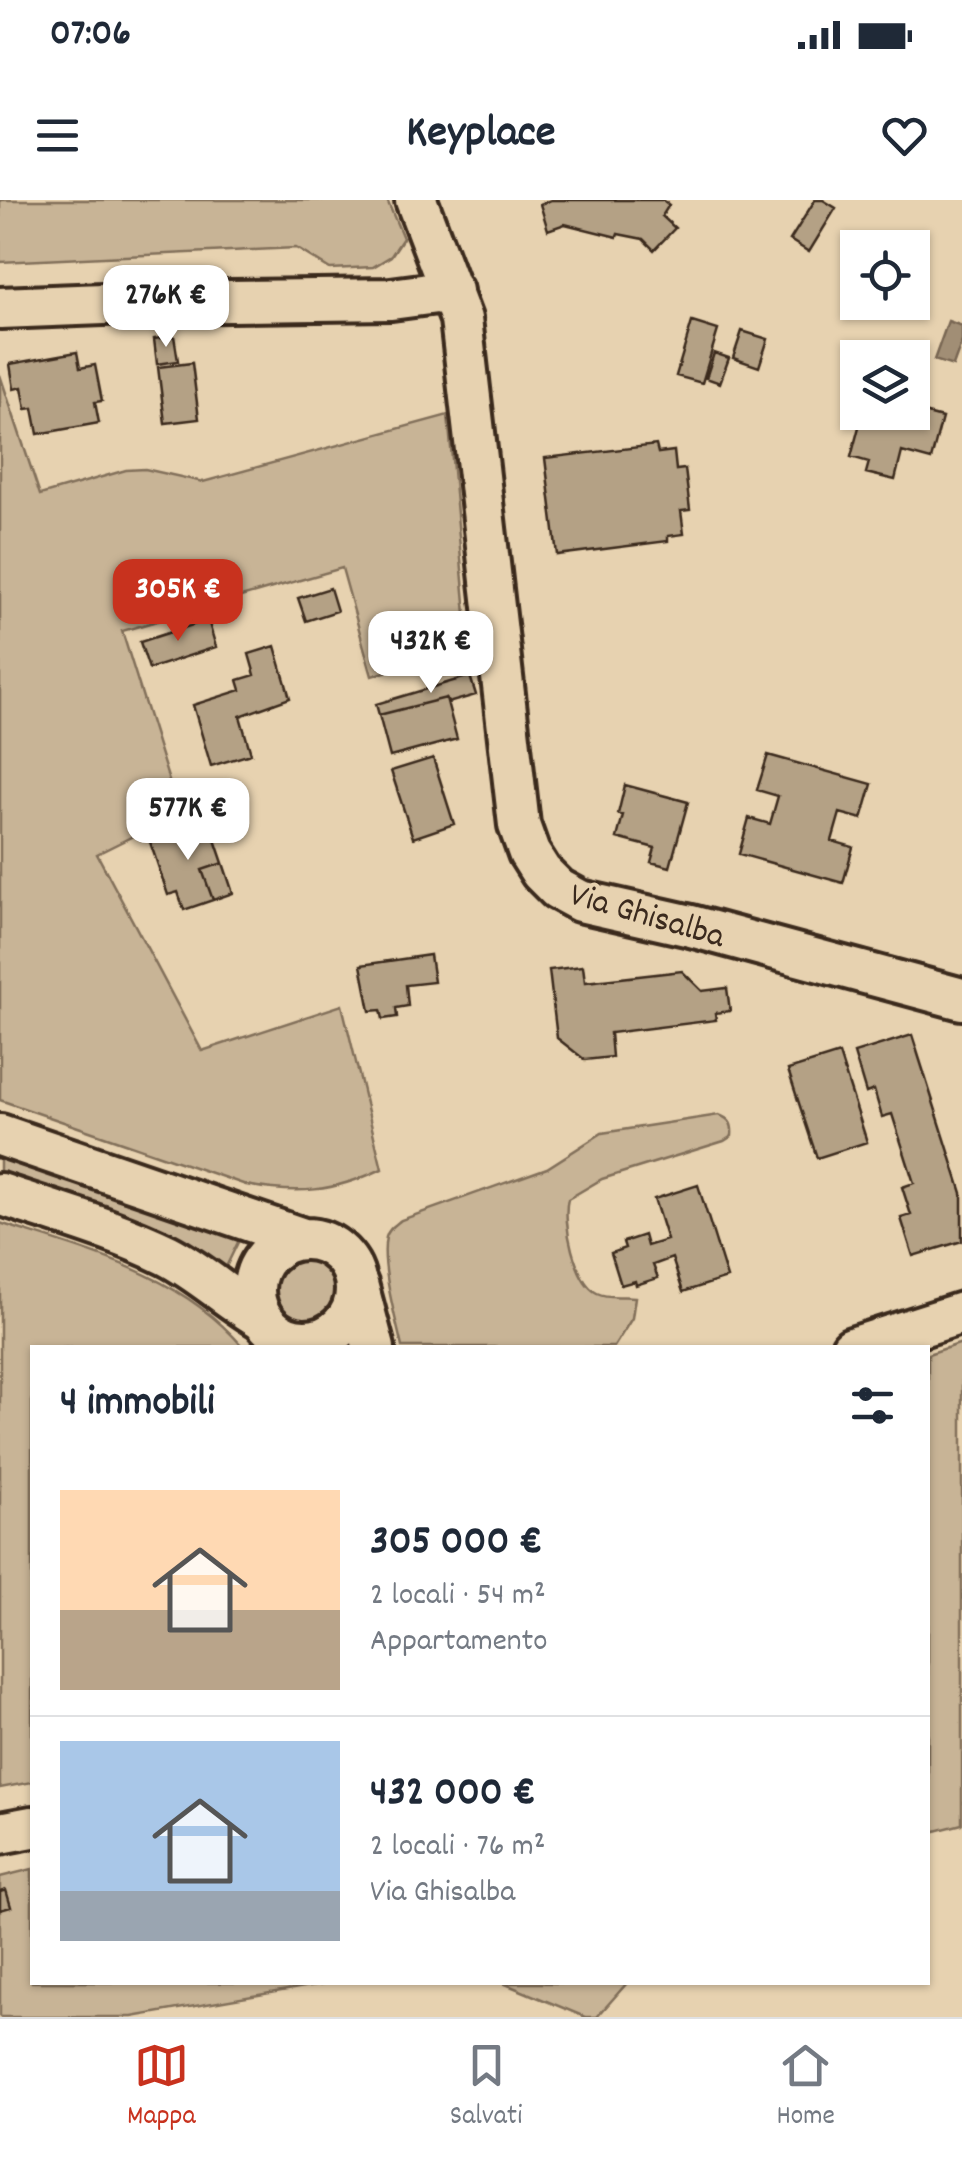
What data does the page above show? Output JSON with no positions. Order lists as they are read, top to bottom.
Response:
{
  "streets": {
    "street": ["Via Ghisalba"]
  },
  "page": {
    "status": "07:06",
    "header": "Keyplace",
    "price": [
      "276K €",
      "305K €",
      "432K €",
      "577K €"
    ],
    "heading": "4 immobili",
    "list": [
      {
        "name": "305 000 €",
        "note": "2 locali · 54 m² · Appartamento"
      },
      {
        "name": "432 000 €",
        "note": "2 locali · 76 m² · Via Ghisalba"
      }
    ],
    "tabs": ["Mappa", "Salvati", "Home"]
  }
}
